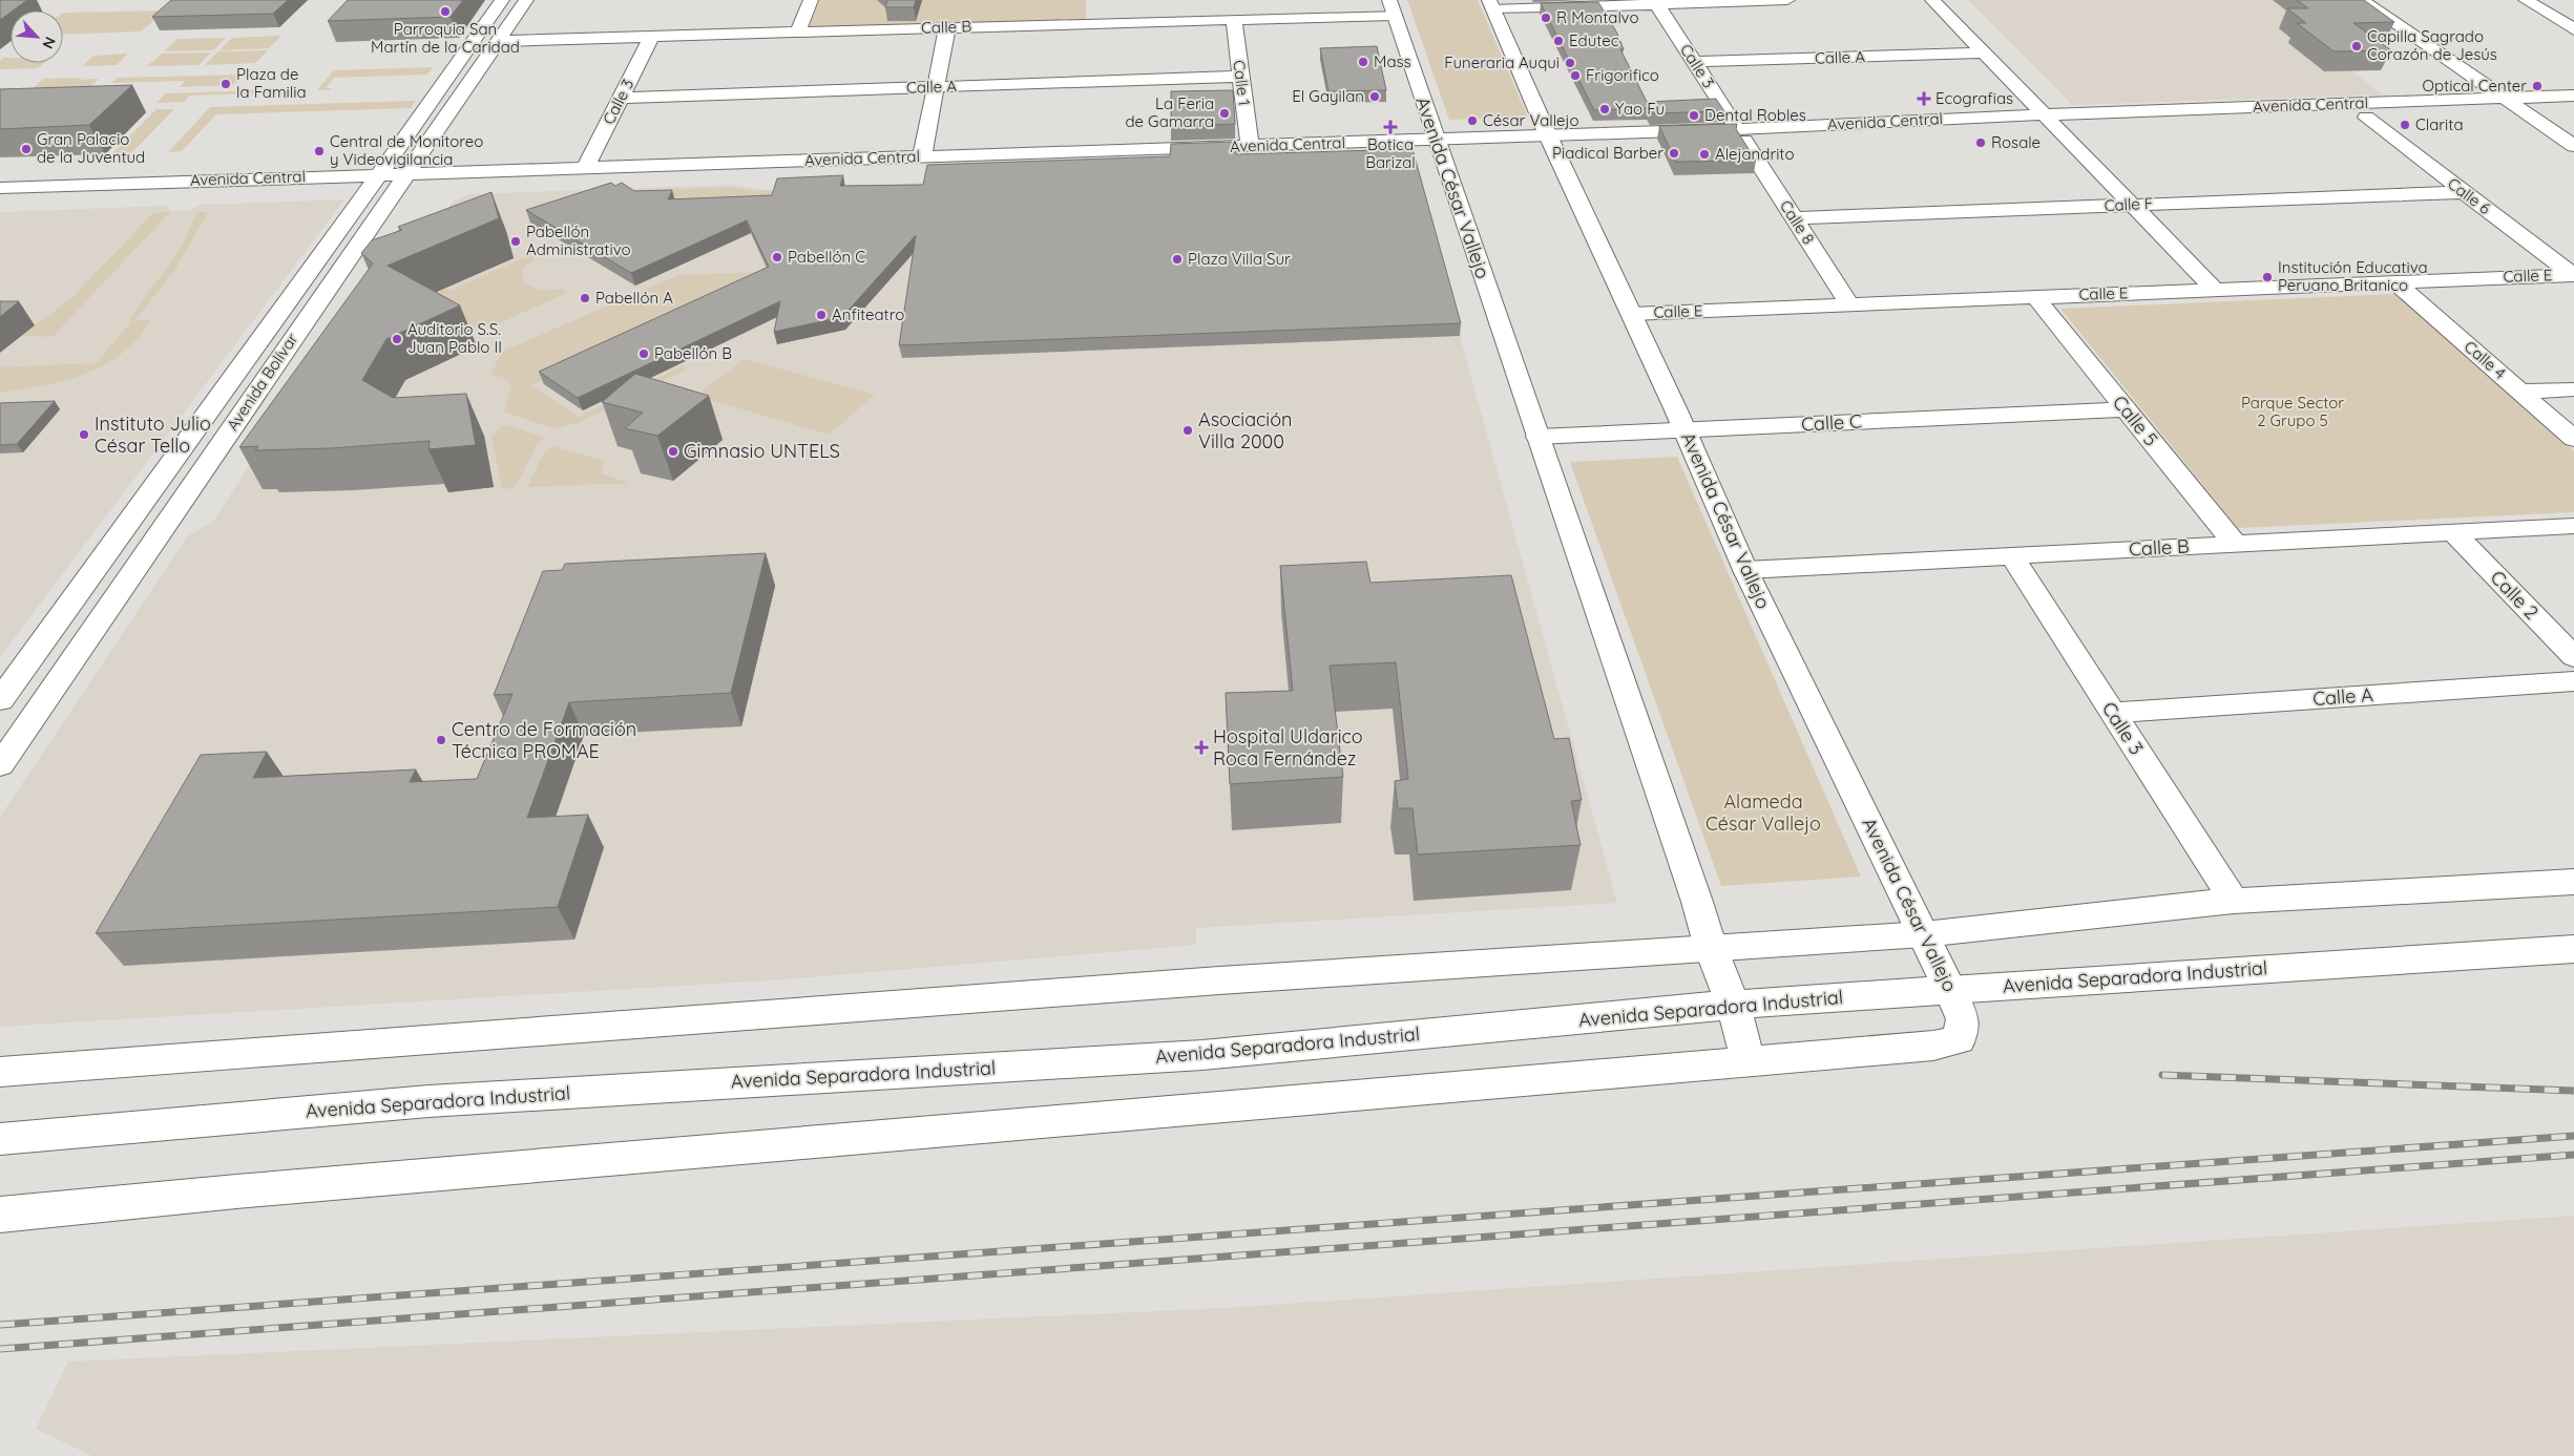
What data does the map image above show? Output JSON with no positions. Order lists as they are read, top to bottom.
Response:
{
  "streets": {
    "street": [
      "Calle B",
      "Calle A",
      "Calle 3",
      "Calle 1",
      "Avenida Central",
      "Avenida César Vallejo",
      "Calle 6",
      "Calle F",
      "Calle 8",
      "Calle E",
      "Calle 4",
      "Avenida Bolívar",
      "Calle 5",
      "Calle C",
      "Calle 2",
      "Avenida Separadora Industrial"
    ]
  },
  "crossings": [
    ["Calle B", "Calle 3"],
    ["Calle B", "Calle 1"],
    ["Calle B", "Avenida César Vallejo"],
    ["Calle B", "Avenida Bolívar"],
    ["Calle B", "Calle 5"],
    ["Calle B", "Calle 2"],
    ["Calle A", "Calle 3"],
    ["Calle A", "Calle 1"],
    ["Calle 3", "Avenida Central"],
    ["Calle 3", "Calle 8"],
    ["Calle 1", "Avenida Central"],
    ["Avenida Central", "Avenida César Vallejo"],
    ["Avenida Central", "Calle 6"],
    ["Avenida Central", "Calle 8"],
    ["Avenida Central", "Avenida Bolívar"],
    ["Avenida César Vallejo", "Calle E"],
    ["Avenida César Vallejo", "Calle C"],
    ["Avenida César Vallejo", "Avenida Separadora Industrial"],
    ["Calle 6", "Calle F"],
    ["Calle 6", "Calle E"],
    ["Calle F", "Calle 8"],
    ["Calle 8", "Calle E"],
    ["Calle E", "Calle 4"],
    ["Calle E", "Calle 5"],
    ["Calle 5", "Calle C"]
  ],
  "parks": ["Parque Sector 2 Grupo 5", "Alameda César Vallejo"],
  "places": {
    "other": [
      "Parroquia San Martín de la Caridad",
      "R Montalvo",
      "Edutec",
      "Capilla Sagrado Corazón de Jesús",
      "Mass",
      "Funeraria Auqui",
      "Frigorifico",
      "Plaza de la Familia",
      "Optical Center",
      "El Gayilan",
      "Yao Fu",
      "La Feria de Gamarra",
      "Dental Robles",
      "César Vallejo",
      "Clarita",
      "Rosale",
      "Gran Palacio de la Juventud",
      "Central de Monitoreo y Videovigilancia",
      "Piadical Barber",
      "Alejandrito",
      "Pabellón Administrativo",
      "Pabellón C",
      "Plaza Villa Sur",
      "Institución Educativa Peruano Britanico",
      "Pabellón A",
      "Anfiteatro",
      "Auditorio S.S. Juan Pablo II",
      "Pabellón B",
      "Asociación Villa 2000",
      "Instituto Julio César Tello",
      "Gimnasio UNTELS",
      "Centro de Formación Técnica PROMAE"
    ],
    "health": ["Ecografias", "Botica Barizal", "Hospital Uldarico Roca Fernández"]
  },
  "north": "bottom right"
}
